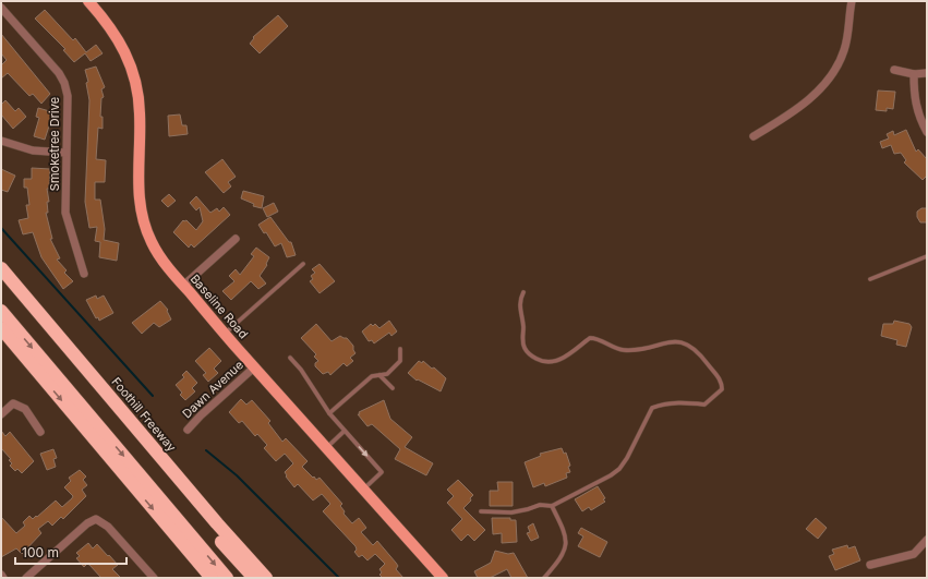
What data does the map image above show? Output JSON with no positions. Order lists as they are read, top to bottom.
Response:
{
  "streets": {
    "highway": ["Foothill Freeway"],
    "main road": ["Baseline Road"],
    "street": ["Smoketree Drive", "Dawn Avenue"]
  },
  "crossings": [
    ["Baseline Road", "Dawn Avenue"]
  ],
  "scale_bar": "100 m"
}
